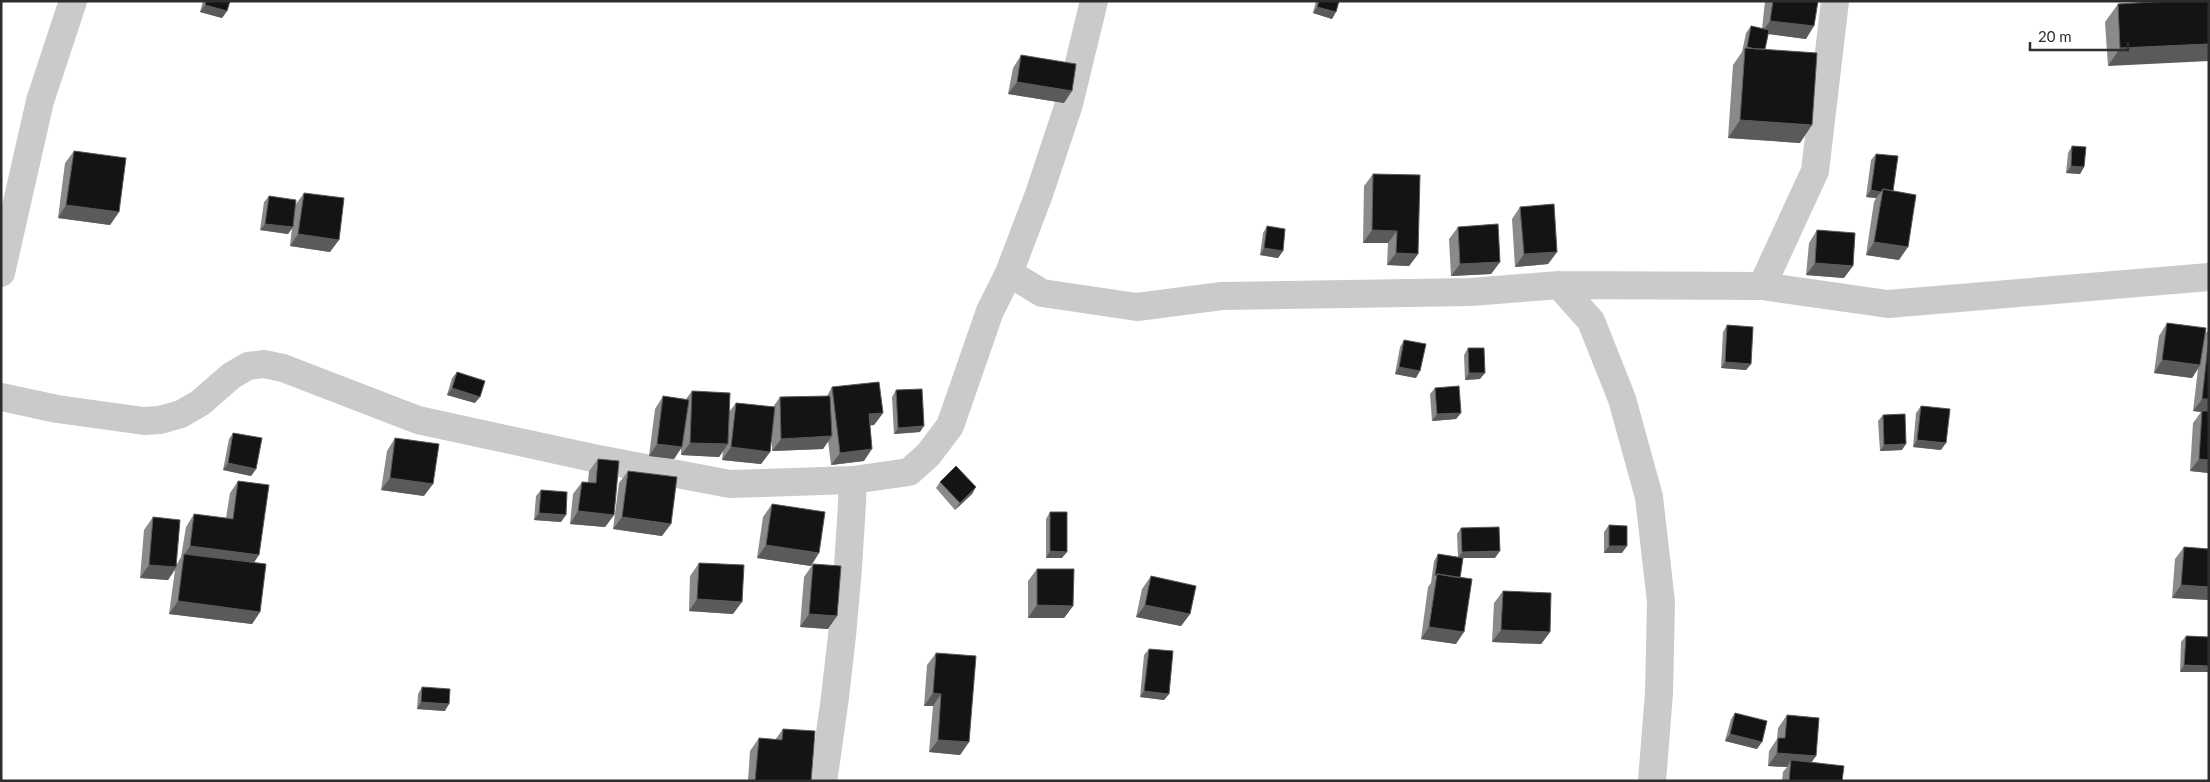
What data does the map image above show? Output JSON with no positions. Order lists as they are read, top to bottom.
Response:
{
  "scale_bar": "20 m"
}
